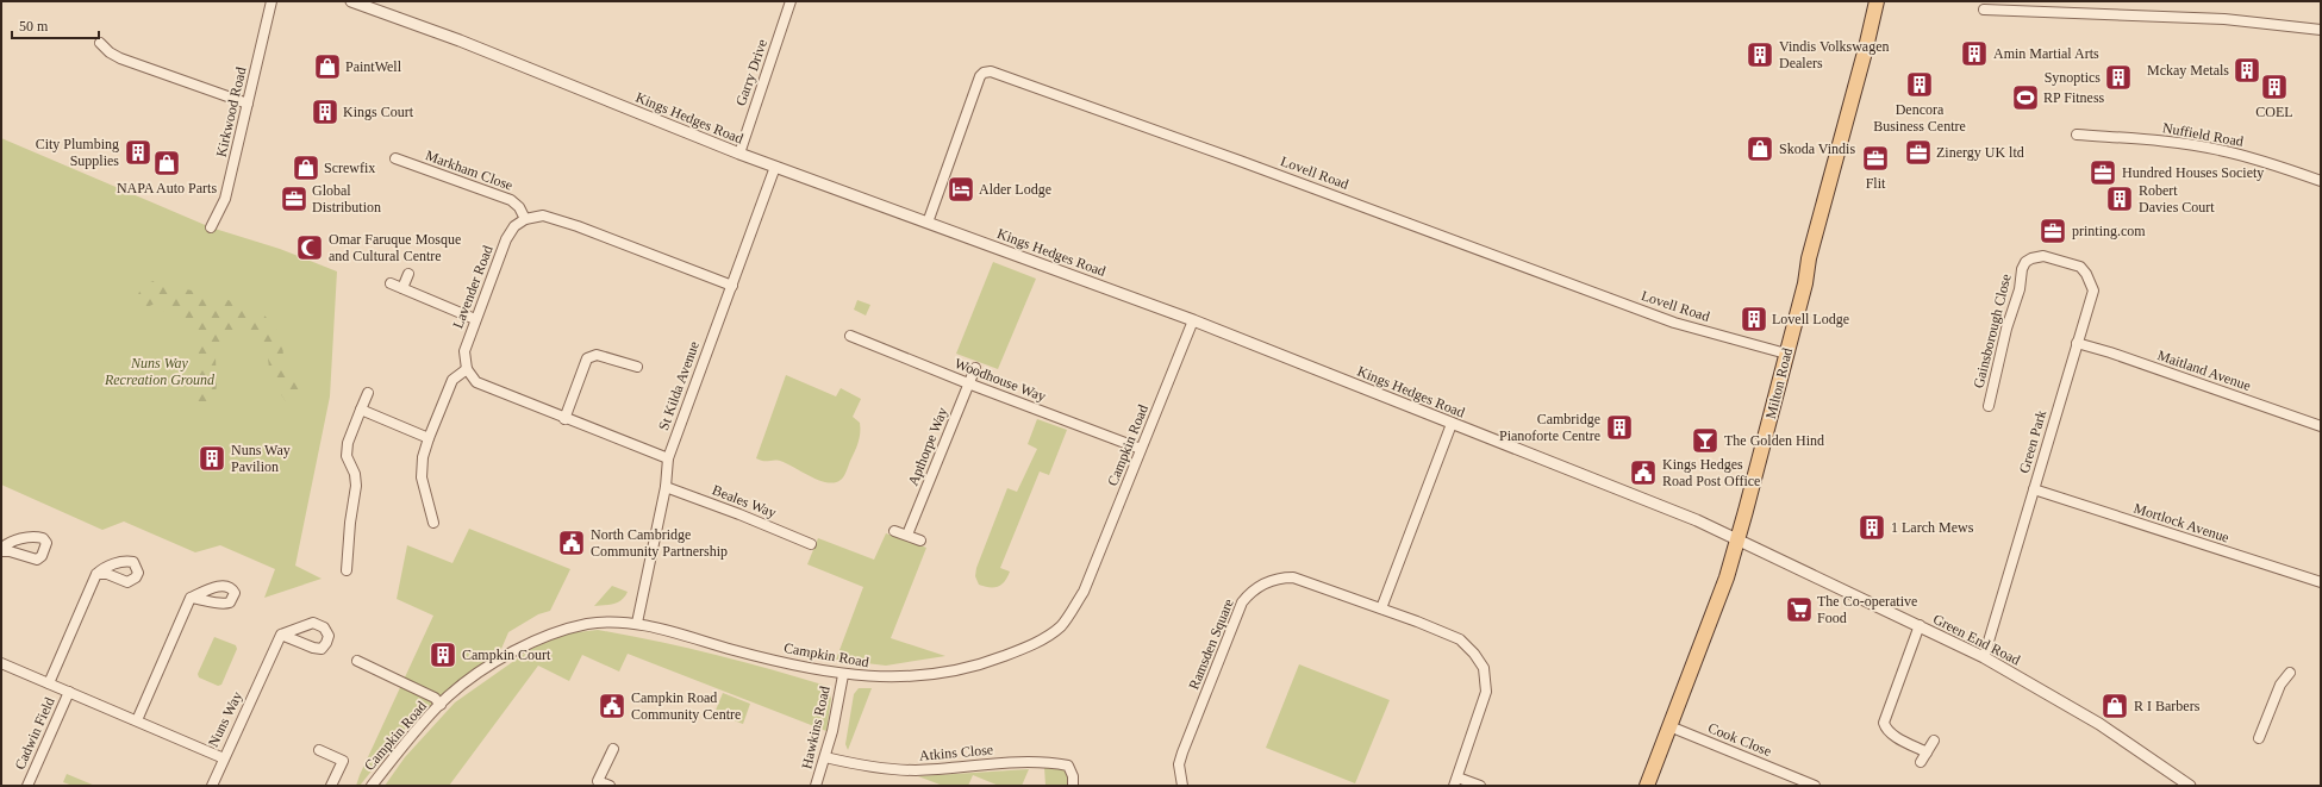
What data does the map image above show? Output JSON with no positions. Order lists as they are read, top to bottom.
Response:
{
  "streets": {
    "main road": ["Milton Road"],
    "street": [
      "Garry Drive",
      "Kirkwood Road",
      "Kings Hedges Road",
      "Nuffield Road",
      "Markham Close",
      "Lovell Road",
      "Lavender Road",
      "Gainsborough Close",
      "Maitland Avenue",
      "Woodhouse Way",
      "St Kilda Avenue",
      "Green Park",
      "Campkin Road",
      "Apthorpe Way",
      "Beales Way",
      "Mortlock Avenue",
      "Green End Road",
      "Ramsden Square",
      "Nuns Way",
      "Hawkins Road",
      "Cadwin Field",
      "Cook Close",
      "Atkins Close"
    ]
  },
  "crossings": [
    ["Garry Drive", "Kings Hedges Road"],
    ["Kings Hedges Road", "Lovell Road"],
    ["Kings Hedges Road", "Milton Road"],
    ["Kings Hedges Road", "St Kilda Avenue"],
    ["Kings Hedges Road", "Campkin Road"],
    ["Kings Hedges Road", "Green End Road"],
    ["Markham Close", "Lavender Road"],
    ["Lovell Road", "Milton Road"],
    ["Gainsborough Close", "Green Park"],
    ["Maitland Avenue", "Green Park"],
    ["Woodhouse Way", "Campkin Road"],
    ["Woodhouse Way", "Apthorpe Way"],
    ["Milton Road", "Green End Road"],
    ["Milton Road", "Cook Close"],
    ["St Kilda Avenue", "Campkin Road"],
    ["St Kilda Avenue", "Beales Way"],
    ["Green Park", "Mortlock Avenue"],
    ["Green Park", "Green End Road"],
    ["Campkin Road", "Hawkins Road"],
    ["Nuns Way", "Cadwin Field"],
    ["Hawkins Road", "Atkins Close"]
  ],
  "parks": ["Nuns Way Recreation Ground"],
  "places": {
    "building": [
      "Amin Martial Arts",
      "Vindis Volkswagen Dealers",
      "Mckay Metals",
      "Synoptics",
      "Dencora Business Centre",
      "COEL",
      "Kings Court",
      "City Plumbing Supplies",
      "Robert Davies Court",
      "Lovell Lodge",
      "Cambridge Pianoforte Centre",
      "Nuns Way Pavilion",
      "1 Larch Mews",
      "Campkin Court"
    ],
    "shop": [
      "PaintWell",
      "Skoda Vindis",
      "NAPA Auto Parts",
      "Screwfix",
      "R I Barbers"
    ],
    "sports": ["RP Fitness"],
    "office": [
      "Zinergy UK ltd",
      "Flit",
      "Hundred Houses Society",
      "Global Distribution",
      "printing.com"
    ],
    "hotel": ["Alder Lodge"],
    "mosque": ["Omar Faruque Mosque and Cultural Centre"],
    "bar": ["The Golden Hind"],
    "public building": ["Kings Hedges Road Post Office", "North Cambridge Community Partnership", "Campkin Road Community Centre"],
    "supermarket": ["The Co-operative Food"]
  },
  "scale_bar": "50 m"
}
